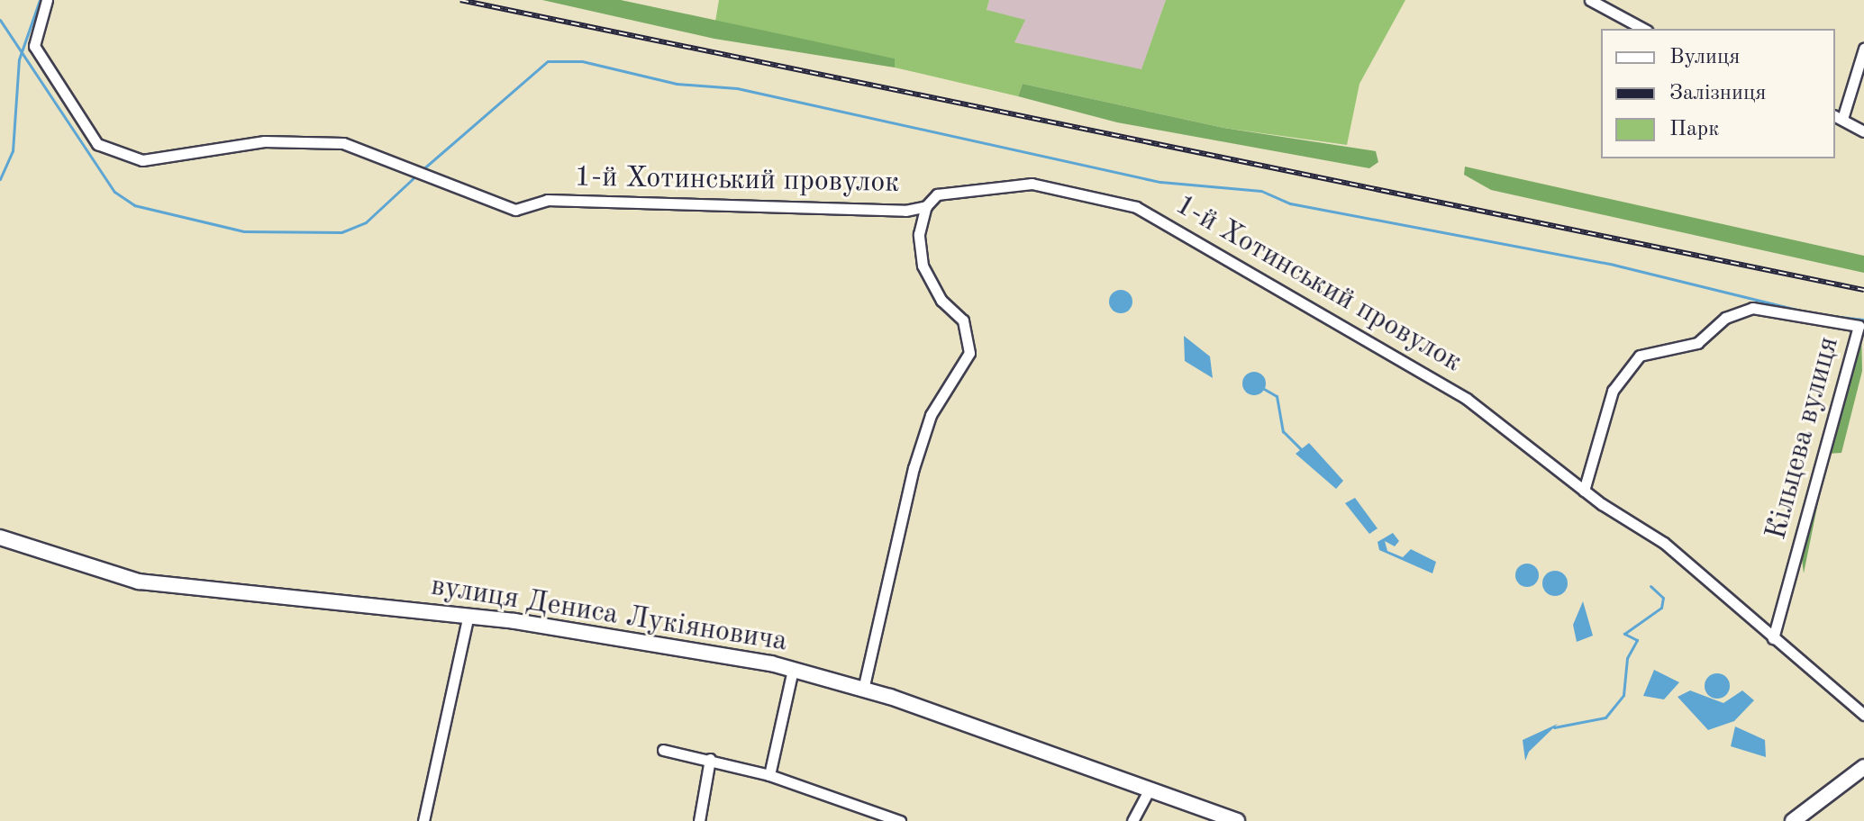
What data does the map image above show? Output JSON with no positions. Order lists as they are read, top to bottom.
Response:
{
  "streets": {
    "highway": ["вулиця Дениса Лукіяновича"],
    "street": ["1-й Хотинський провулок", "Кільцева вулиця"]
  },
  "crossings": [
    ["1-й Хотинський провулок", "Кільцева вулиця"]
  ],
  "legend": ["Вулиця", "Залізниця", "Парк"]
}
